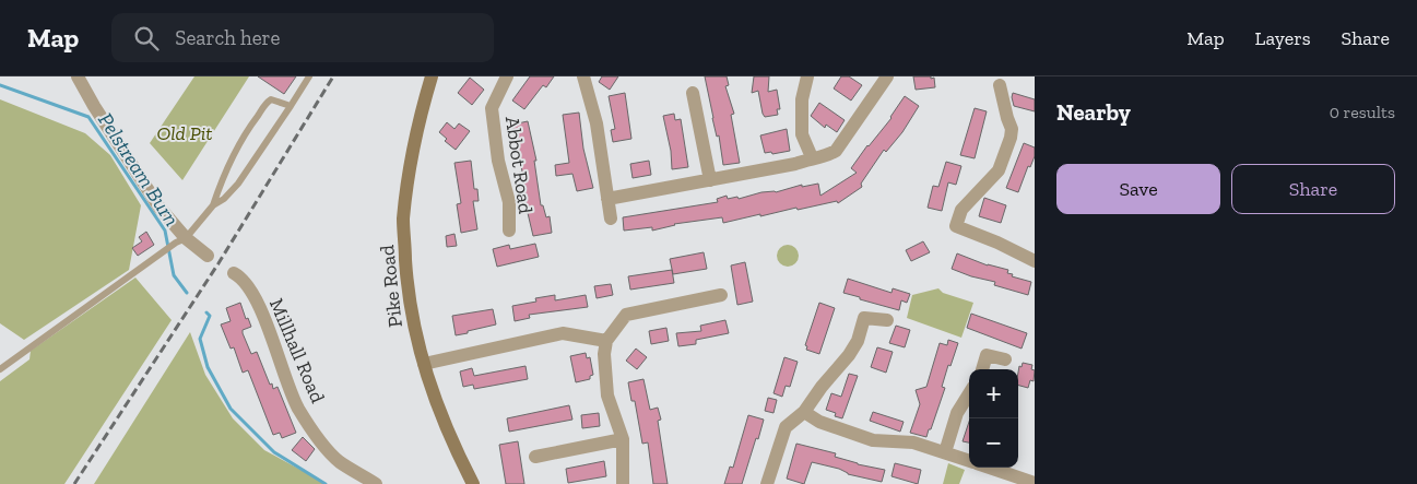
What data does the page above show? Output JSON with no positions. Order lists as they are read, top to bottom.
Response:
{
  "streets": {
    "street": ["Abbot Road", "Pike Road", "Millhall Road"]
  },
  "water": ["Pelstream Burn"],
  "parks": ["Old Pit"],
  "page": {
    "header": "Map",
    "search": "Search here",
    "nav": ["Map", "Layers", "Share"],
    "heading": ["Nearby", "0 results"],
    "buttons": ["Save", "Share"],
    "map_buttons": ["+", "−"]
  }
}
